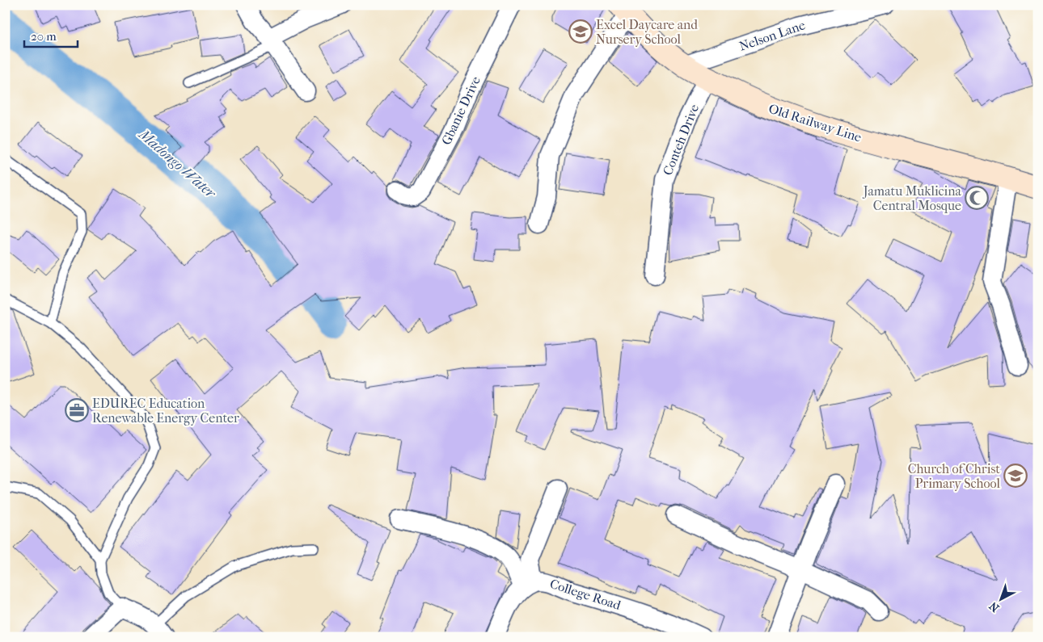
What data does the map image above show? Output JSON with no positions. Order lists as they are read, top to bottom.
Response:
{
  "streets": {
    "street": [
      "Nelson Lane",
      "Gbanie Drive",
      "Old Railway Line",
      "Conteh Drive",
      "College Road"
    ]
  },
  "crossings": [
    ["Nelson Lane", "Old Railway Line"],
    ["Old Railway Line", "Conteh Drive"]
  ],
  "water": ["Madongo Water"],
  "places": {
    "school or university": ["Excel Daycare and Nursery School", "Church of Christ Primary School"],
    "mosque": ["Jamatu Muklicina Central Mosque"],
    "office": ["EDUREC Education Renewable Energy Center"]
  },
  "scale_bar": "20 m",
  "north": "bottom left"
}
